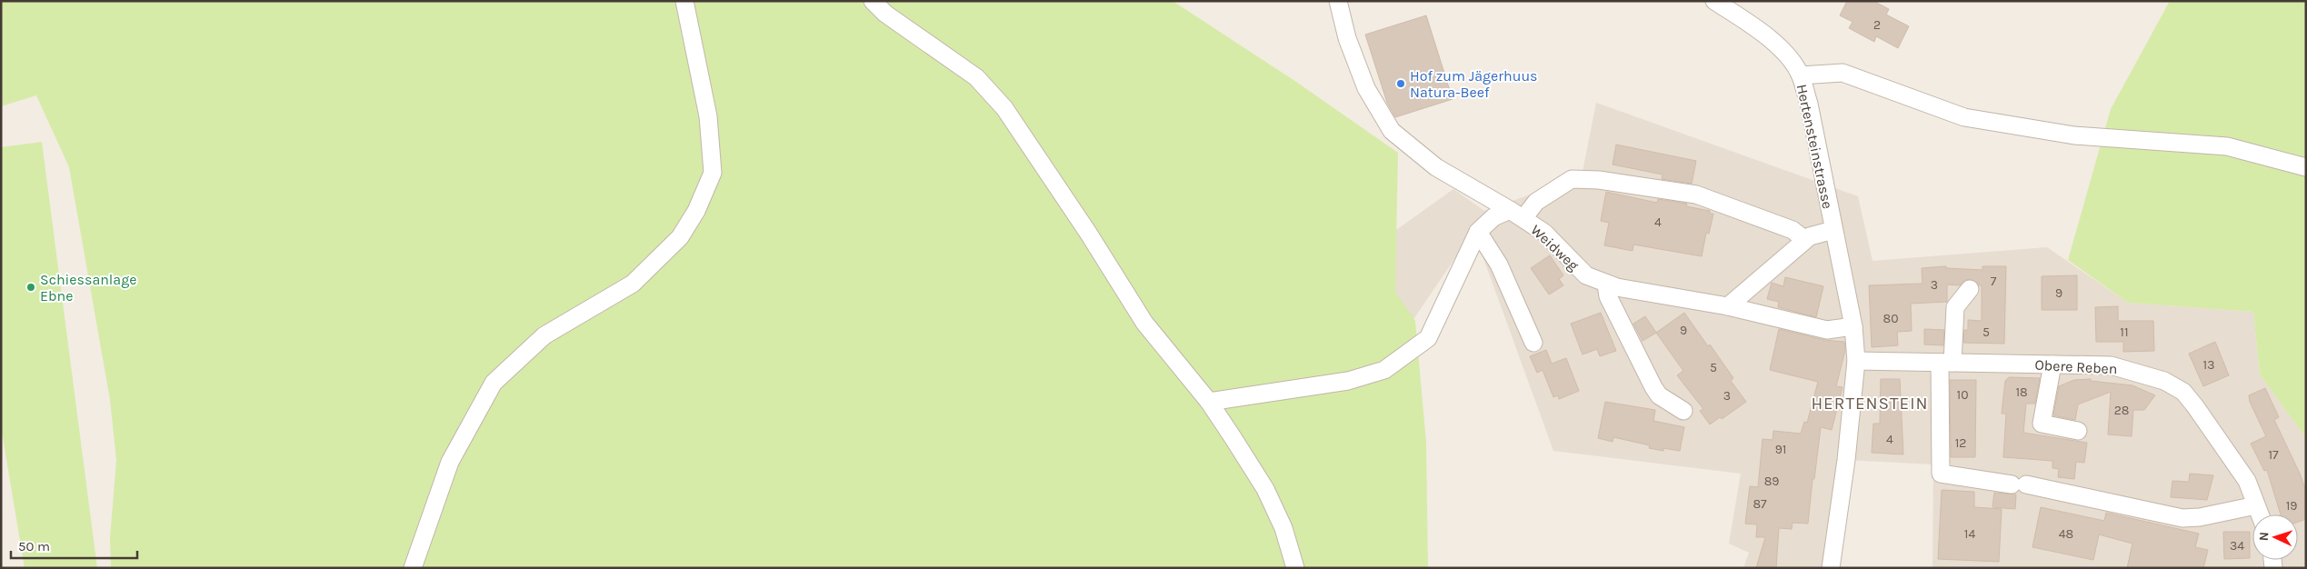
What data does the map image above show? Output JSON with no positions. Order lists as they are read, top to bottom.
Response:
{
  "streets": {
    "street": ["Hertensteinstrasse", "Weidweg", "Obere Reben"]
  },
  "crossings": [
    ["Hertensteinstrasse", "Weidweg"],
    ["Hertensteinstrasse", "Obere Reben"]
  ],
  "districts": ["HERTENSTEIN"],
  "places": ["Hof zum Jägerhuus Natura-Beef", "Schiessanlage Ebne"],
  "house_numbers": [
    "2",
    "4",
    "7",
    "3",
    "9",
    "80",
    "9",
    "5",
    "11",
    "13",
    "5",
    "18",
    "10",
    "3",
    "28",
    "4",
    "12",
    "91",
    "17",
    "89",
    "87",
    "19",
    "14",
    "48",
    "34"
  ],
  "scale_bar": "50 m",
  "north": "left"
}
